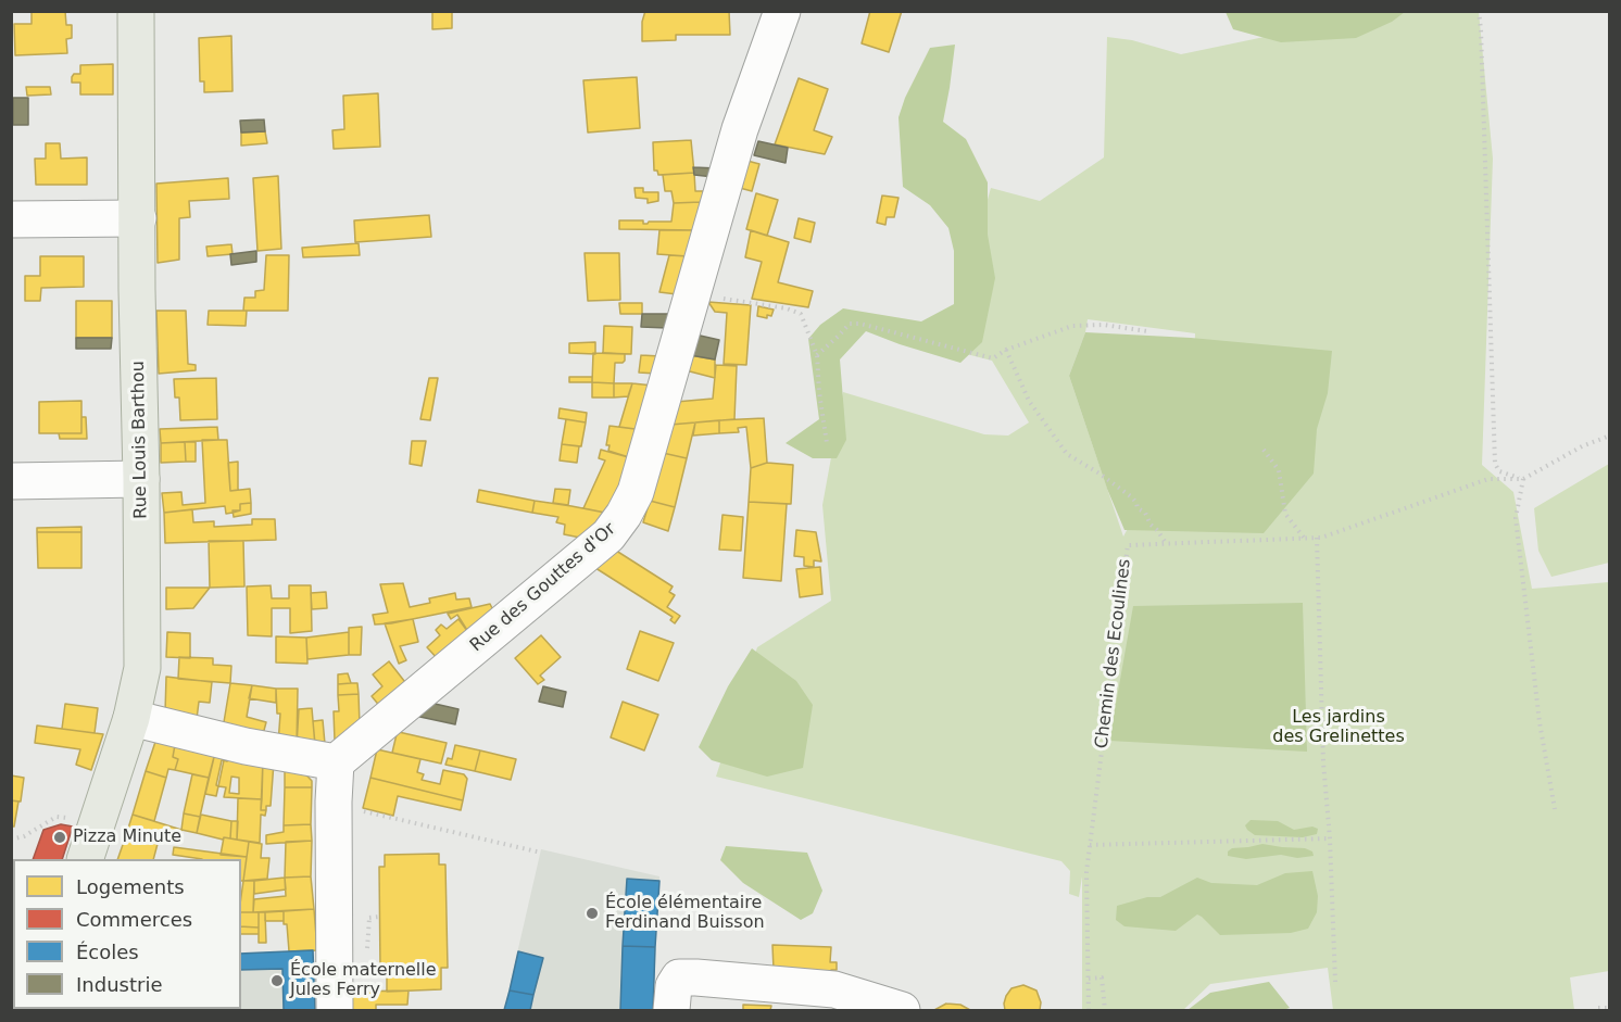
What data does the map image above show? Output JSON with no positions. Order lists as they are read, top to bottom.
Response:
{
  "streets": {
    "main road": ["Rue Louis Barthou"],
    "street": ["Rue des Gouttes d'Or"],
    "path": ["Chemin des Ecoulines"]
  },
  "parks": ["Les jardins des Grelinettes"],
  "places": ["Pizza Minute", "École élémentaire Ferdinand Buisson", "École maternelle Jules Ferry"],
  "legend": [
    "Logements",
    "Commerces",
    "Écoles",
    "Industrie"
  ]
}
